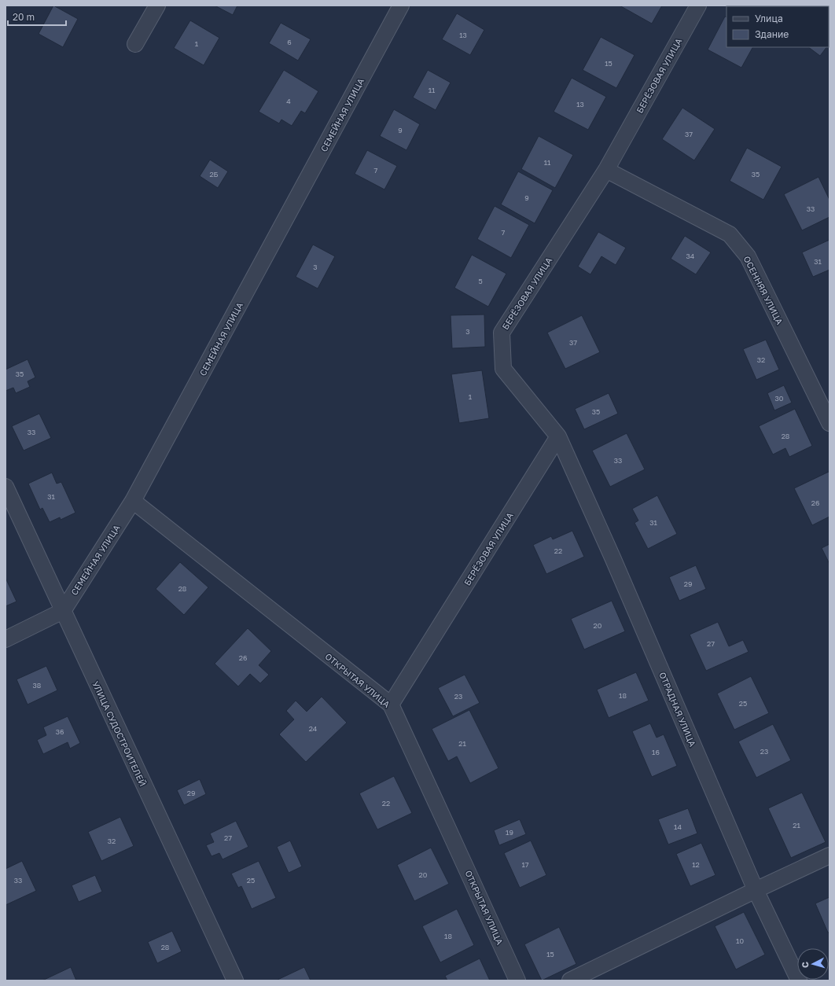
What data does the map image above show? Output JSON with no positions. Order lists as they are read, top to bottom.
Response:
{
  "streets": {
    "street": [
      "БЕРЁЗОВАЯ УЛИЦА",
      "СЕМЕЙНАЯ УЛИЦА",
      "ОСЕННЯЯ УЛИЦА",
      "ОТКРЫТАЯ УЛИЦА",
      "ОТРАДНАЯ УЛИЦА",
      "УЛИЦА СУДОСТРОИТЕЛЕЙ"
    ]
  },
  "crossings": [
    ["БЕРЁЗОВАЯ УЛИЦА", "ОСЕННЯЯ УЛИЦА"],
    ["БЕРЁЗОВАЯ УЛИЦА", "ОТКРЫТАЯ УЛИЦА"],
    ["БЕРЁЗОВАЯ УЛИЦА", "ОТРАДНАЯ УЛИЦА"],
    ["СЕМЕЙНАЯ УЛИЦА", "ОТКРЫТАЯ УЛИЦА"],
    ["СЕМЕЙНАЯ УЛИЦА", "УЛИЦА СУДОСТРОИТЕЛЕЙ"]
  ],
  "house_numbers": [
    "13",
    "6",
    "1",
    "15",
    "11",
    "4",
    "13",
    "9",
    "37",
    "11",
    "7",
    "2Б",
    "35",
    "9",
    "33",
    "7",
    "34",
    "31",
    "3",
    "5",
    "3",
    "37",
    "32",
    "35",
    "1",
    "30",
    "35",
    "33",
    "28",
    "33",
    "31",
    "26",
    "31",
    "22",
    "29",
    "28",
    "20",
    "27",
    "26",
    "38",
    "18",
    "23",
    "25",
    "24",
    "36",
    "21",
    "23",
    "16",
    "29",
    "22",
    "21",
    "14",
    "19",
    "27",
    "32",
    "17",
    "12",
    "20",
    "33",
    "25",
    "18",
    "10",
    "28",
    "15"
  ],
  "legend": ["Улица", "Здание"],
  "scale_bar": "20 m",
  "north": "left"
}
